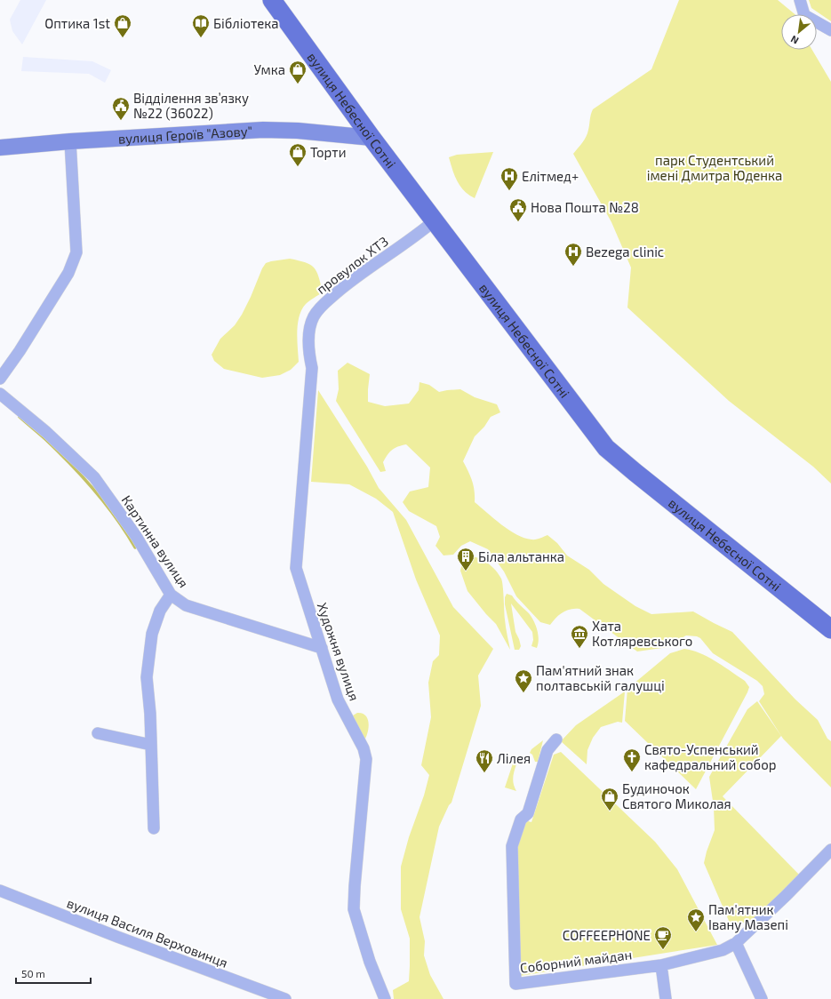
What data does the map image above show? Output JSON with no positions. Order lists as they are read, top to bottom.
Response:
{
  "streets": {
    "main road": ["вулиця Небесної Сотні"],
    "street": [
      "вулиця Героїв \"Азову\"",
      "провулок ХТЗ",
      "Картинна вулиця",
      "Художня вулиця",
      "вулиця Василя Верховинця",
      "Соборний майдан"
    ]
  },
  "crossings": [
    ["вулиця Небесної Сотні", "вулиця Героїв \"Азову\""],
    ["вулиця Небесної Сотні", "провулок ХТЗ"],
    ["провулок ХТЗ", "Художня вулиця"],
    ["Картинна вулиця", "Художня вулиця"]
  ],
  "parks": ["парк Студентський імені Дмитра Юденка"],
  "places": {
    "shop": [
      "Оптика 1st",
      "Умка",
      "Торти",
      "Будиночок Святого Миколая"
    ],
    "library": ["Бібліотека"],
    "public building": ["Відділення зв’язку №22 (36022)", "Нова Пошта №28"],
    "hospital": ["Елітмед+", "Bezega clinic"],
    "building": ["Біла альтанка"],
    "museum": ["Хата Котляревського"],
    "place": ["Пам'ятний знак полтавській галушці", "Пам'ятник Івану Мазепі"],
    "church": ["Свято-Успенський кафедральний собор"],
    "restaurant": ["Лілея"],
    "cafe": ["COFFEEPHONE"]
  },
  "scale_bar": "50 m",
  "north": "bottom left"
}
